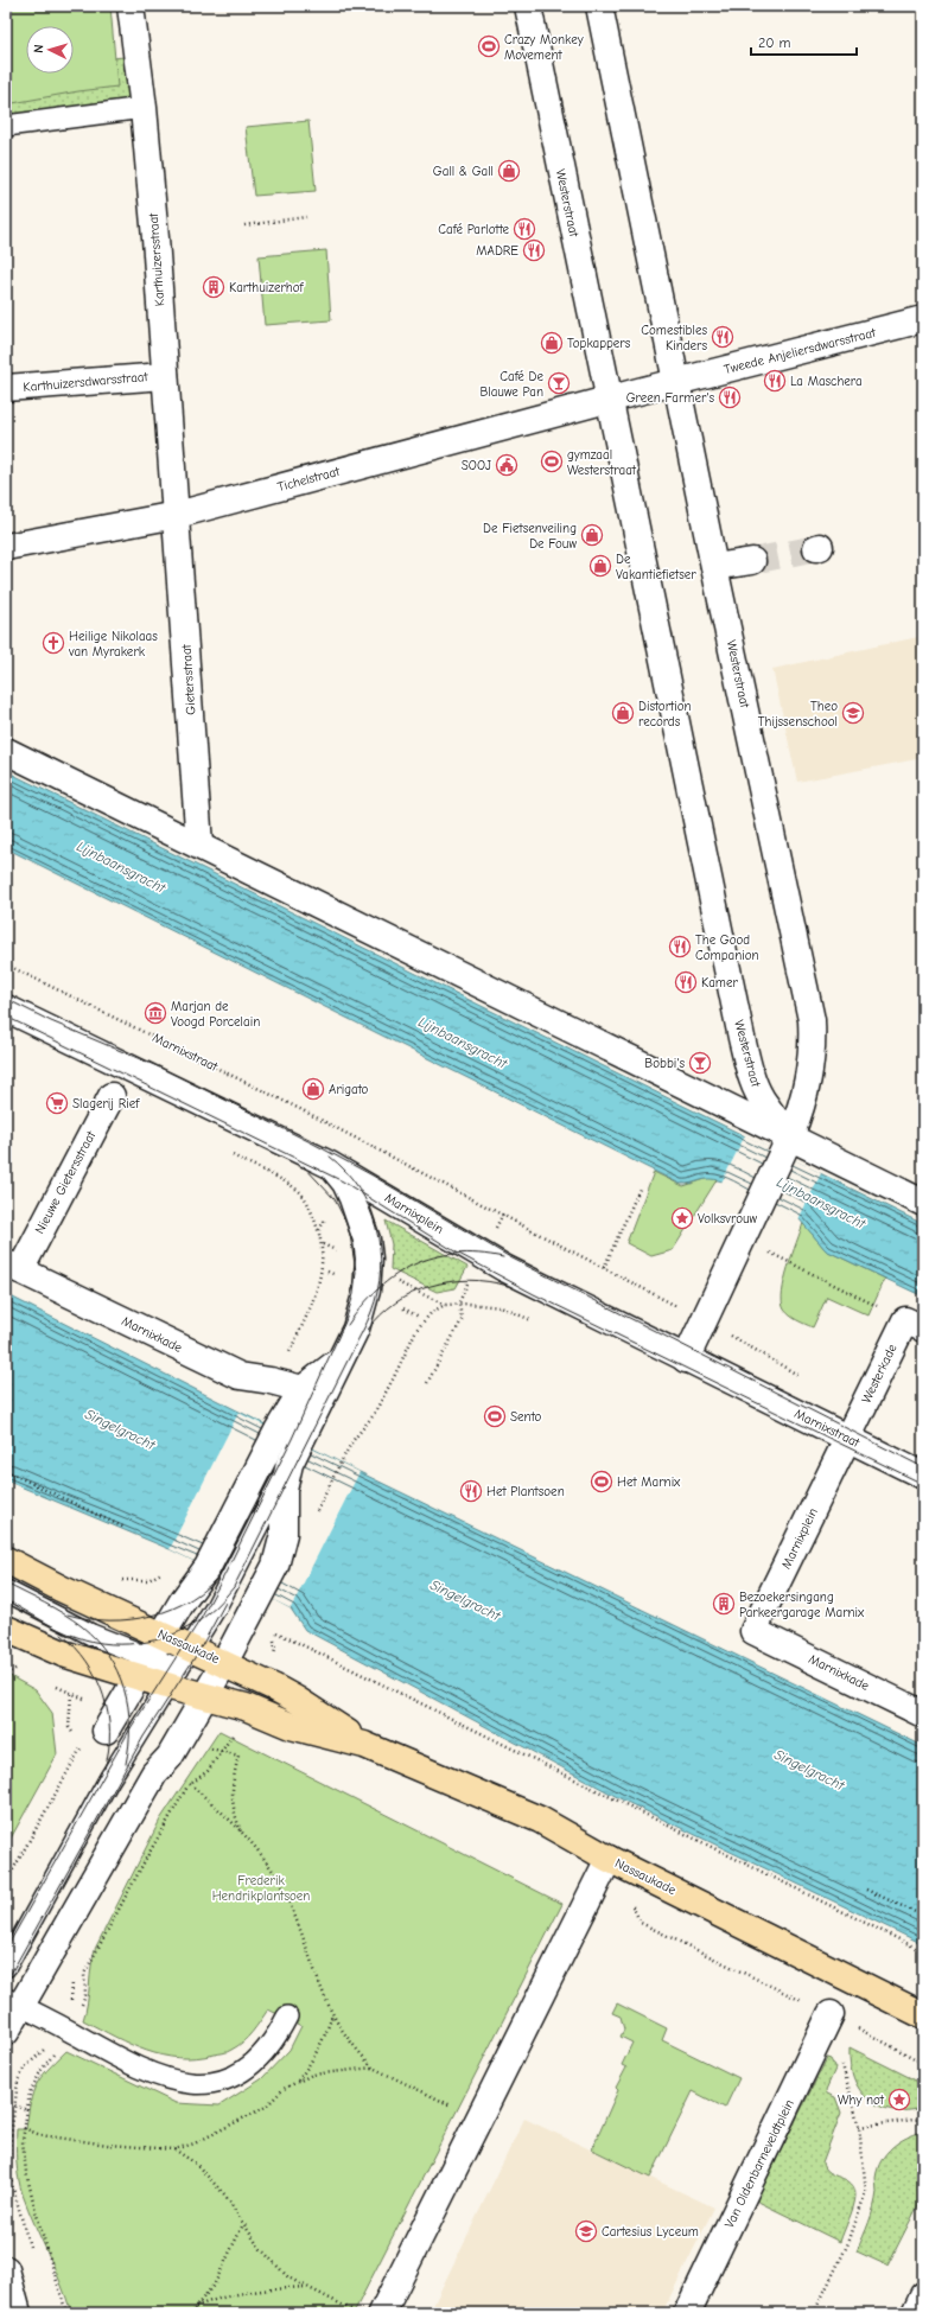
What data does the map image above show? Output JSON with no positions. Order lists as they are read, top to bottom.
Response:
{
  "streets": {
    "main road": ["Nassaukade"],
    "street": [
      "Westerstraat",
      "Karthuizersstraat",
      "Tweede Anjeliersdwarsstraat",
      "Karthuizersdwarsstraat",
      "Tichelstraat",
      "Gietersstraat",
      "Marnixstraat",
      "Nieuwe Gietersstraat",
      "Marnixplein",
      "Marnixkade",
      "Westerkade",
      "Van Oldenbarneveldtplein"
    ]
  },
  "crossings": [
    ["Westerstraat", "Tweede Anjeliersdwarsstraat"],
    ["Westerstraat", "Tichelstraat"],
    ["Karthuizersstraat", "Karthuizersdwarsstraat"],
    ["Karthuizersstraat", "Tichelstraat"],
    ["Karthuizersstraat", "Gietersstraat"],
    ["Tichelstraat", "Gietersstraat"],
    ["Marnixstraat", "Marnixplein"],
    ["Marnixstraat", "Westerkade"],
    ["Nieuwe Gietersstraat", "Marnixkade"],
    ["Marnixplein", "Marnixkade"],
    ["Marnixplein", "Westerkade"]
  ],
  "water": ["Lijnbaansgracht", "Singelgracht"],
  "parks": ["Frederik Hendrikplantsoen"],
  "places": {
    "sports": [
      "Crazy Monkey Movement",
      "gymzaal Westerstraat",
      "Sento",
      "Het Marnix"
    ],
    "shop": [
      "Gall & Gall",
      "Topkappers",
      "De Fietsenveiling De Fouw",
      "De Vakantiefietser",
      "Distortion records",
      "Arigato"
    ],
    "restaurant": [
      "Café Parlotte",
      "MADRE",
      "Comestibles Kinders",
      "La Maschera",
      "Green Farmer's",
      "The Good Companion",
      "Kamer",
      "Het Plantsoen"
    ],
    "building": ["Karthuizerhof", "Bezoekersingang Parkeergarage Marnix"],
    "bar": ["Café De Blauwe Pan", "Bobbi's"],
    "public building": ["SOOJ"],
    "church": ["Heilige Nikolaas van Myrakerk"],
    "school or university": ["Theo Thijssenschool", "Cartesius Lyceum"],
    "museum": ["Marjan de Voogd Porcelain"],
    "supermarket": ["Slagerij Rief"],
    "place": ["Volksvrouw", "Why not"]
  },
  "scale_bar": "20 m",
  "north": "left"
}
